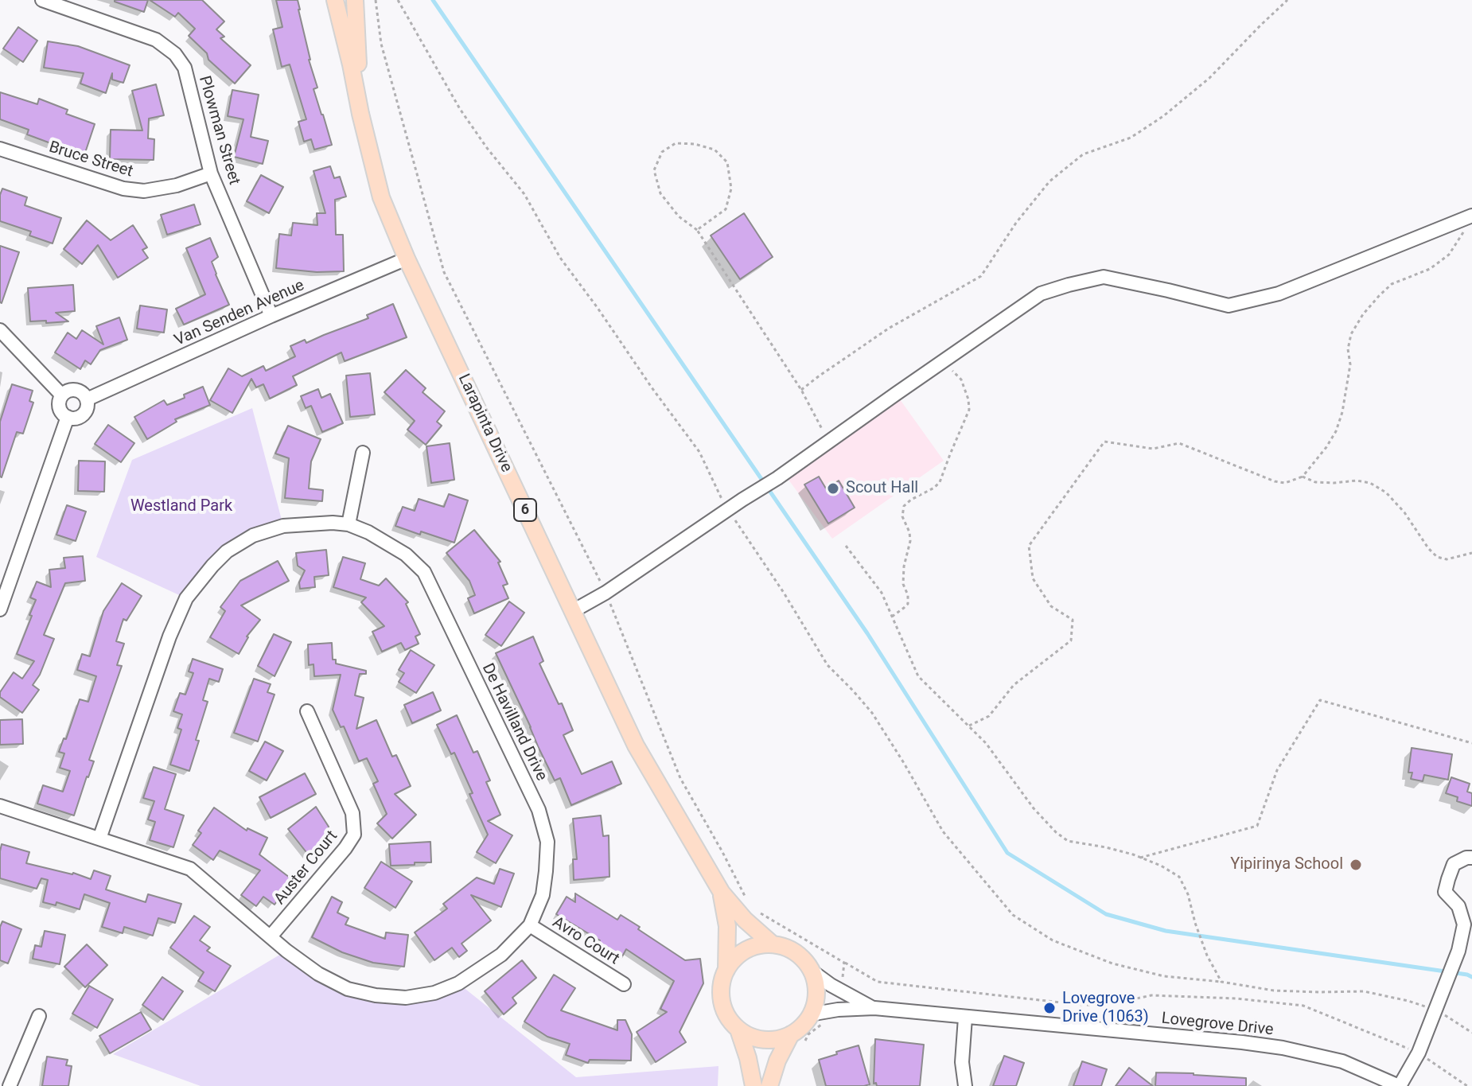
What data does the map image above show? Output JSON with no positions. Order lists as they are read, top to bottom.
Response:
{
  "streets": {
    "main road": ["Larapinta Drive", "6"],
    "street": [
      "Plowman Street",
      "Bruce Street",
      "Van Senden Avenue",
      "De Havilland Drive",
      "Auster Court",
      "Avro Court",
      "Lovegrove Drive"
    ]
  },
  "crossings": [
    ["Plowman Street", "Bruce Street"],
    ["Plowman Street", "Van Senden Avenue"],
    ["Van Senden Avenue", "Larapinta Drive"],
    ["Larapinta Drive", "6"],
    ["Larapinta Drive", "Lovegrove Drive"],
    ["6", "Lovegrove Drive"],
    ["De Havilland Drive", "Auster Court"],
    ["De Havilland Drive", "Avro Court"]
  ],
  "parks": ["Westland Park"],
  "places": ["Scout Hall", "Yipirinya School", "Lovegrove Drive (1063)"]
}
